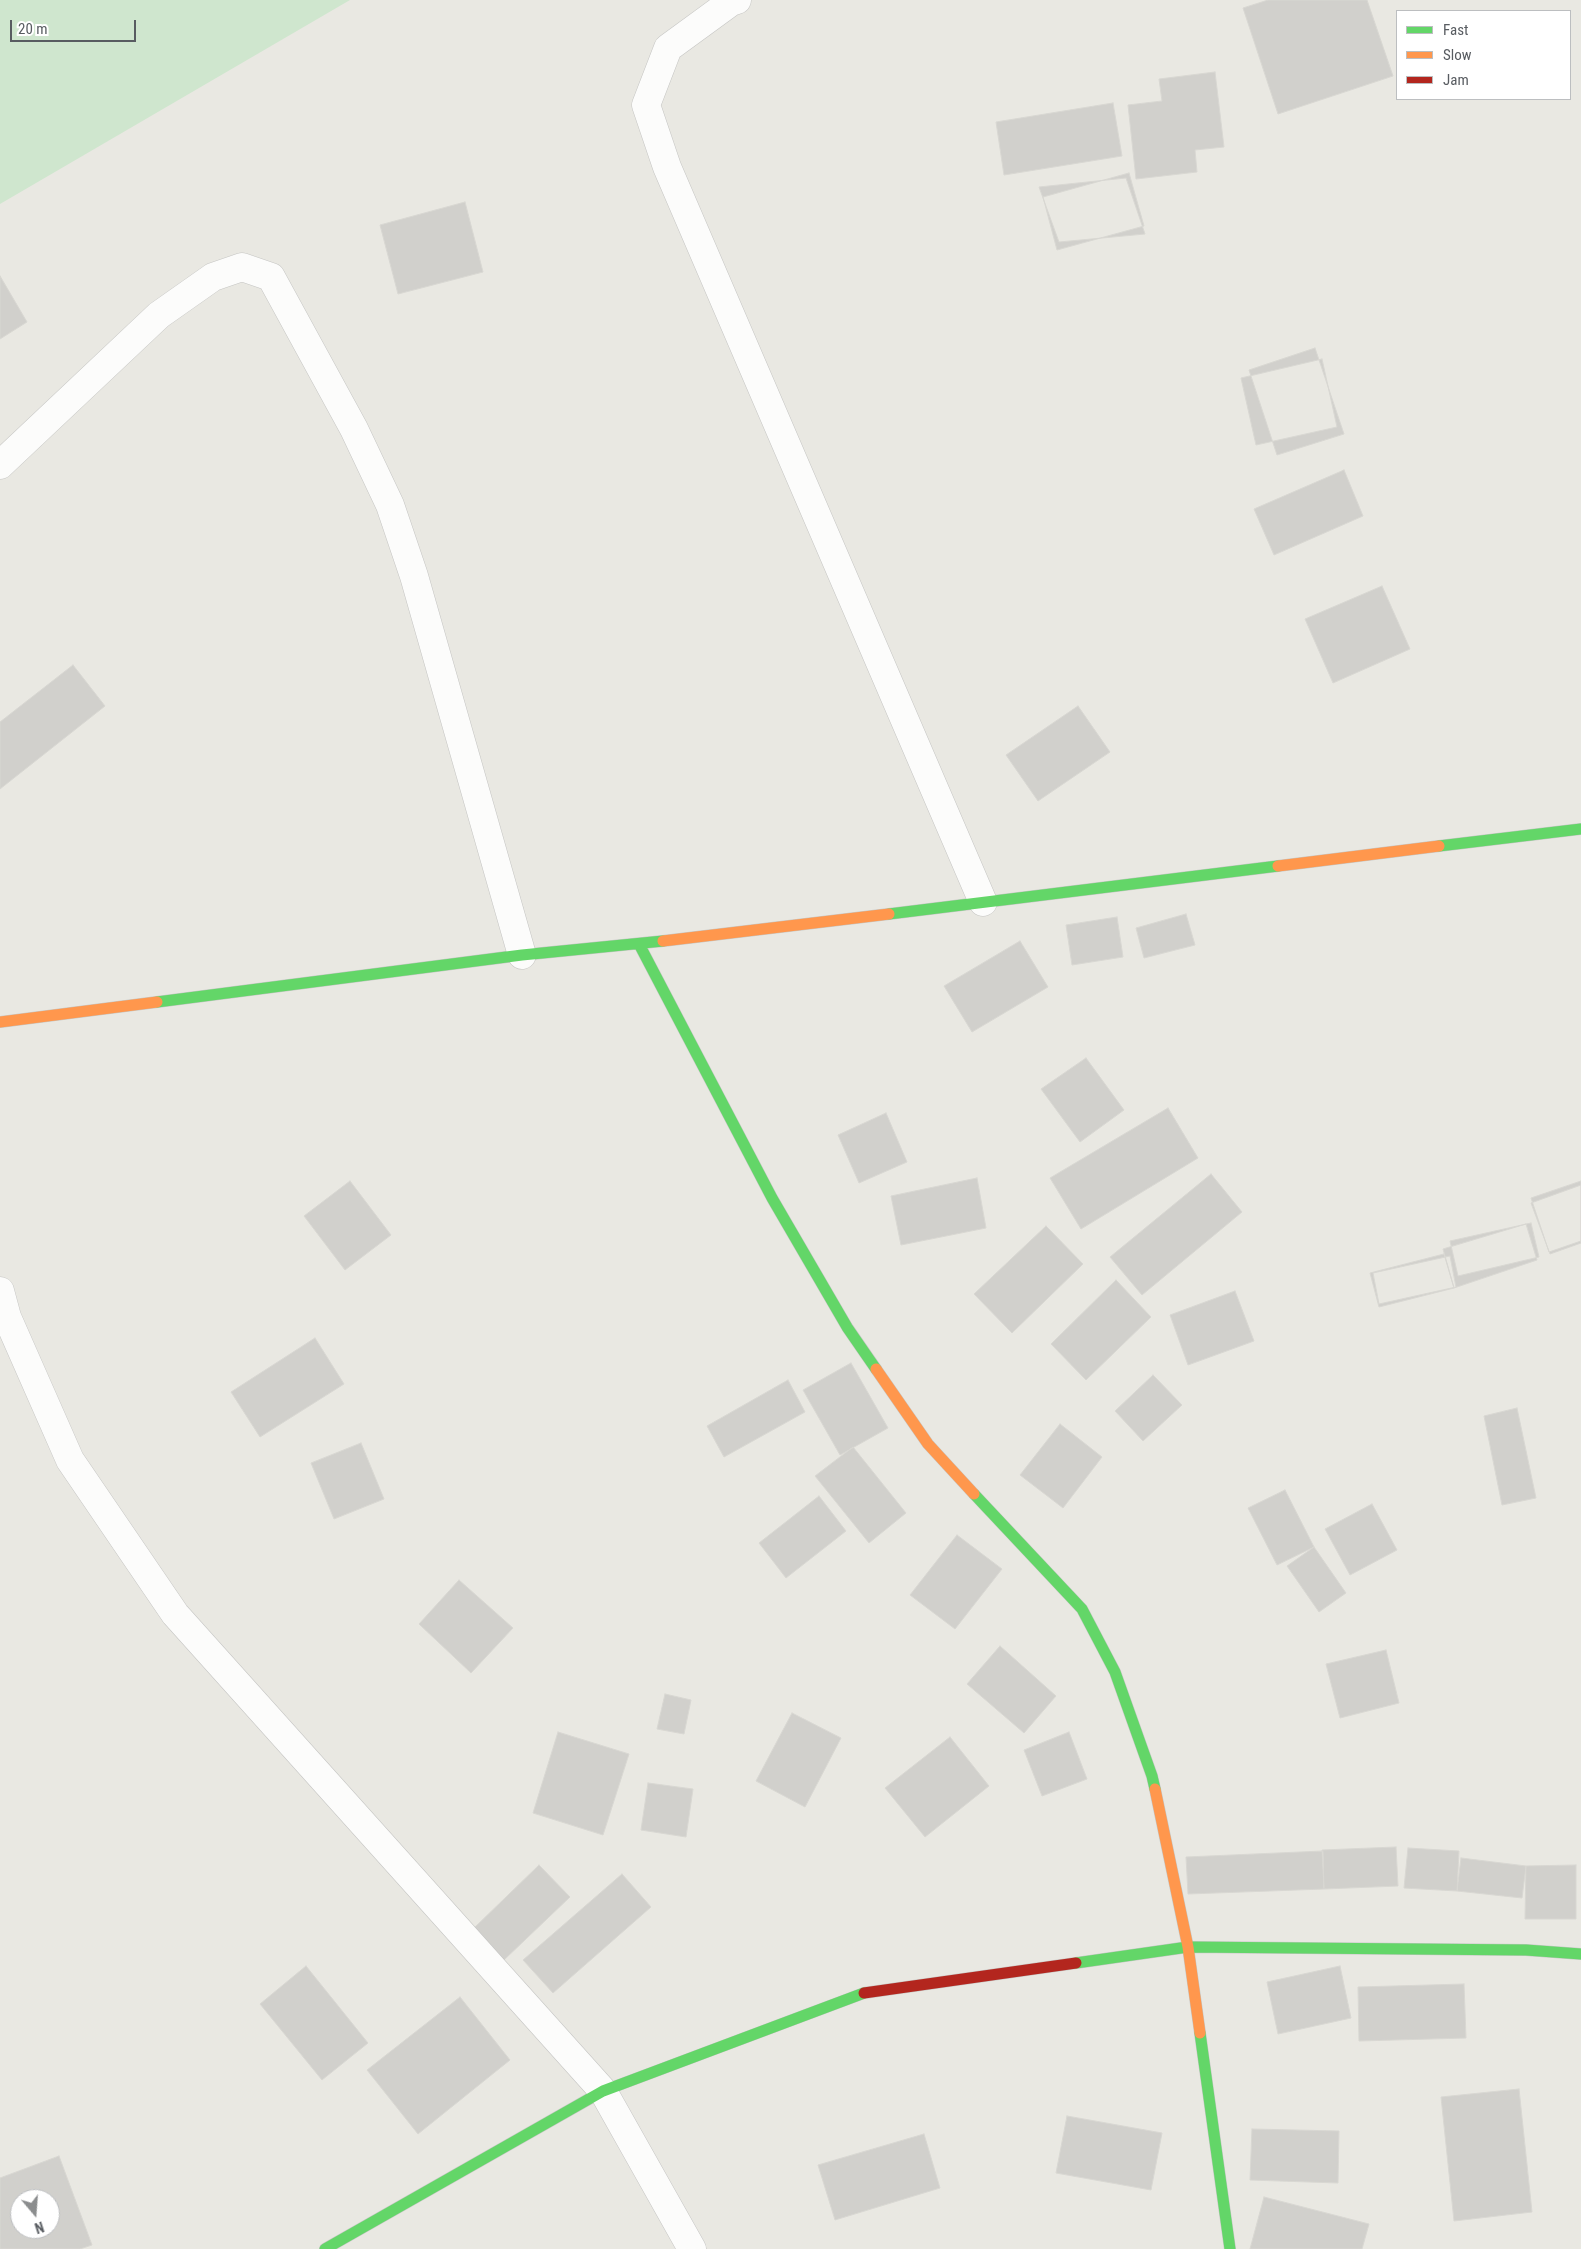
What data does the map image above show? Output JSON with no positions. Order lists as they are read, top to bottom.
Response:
{
  "legend": ["Fast", "Slow", "Jam"],
  "scale_bar": "20 m",
  "north": "bottom"
}
